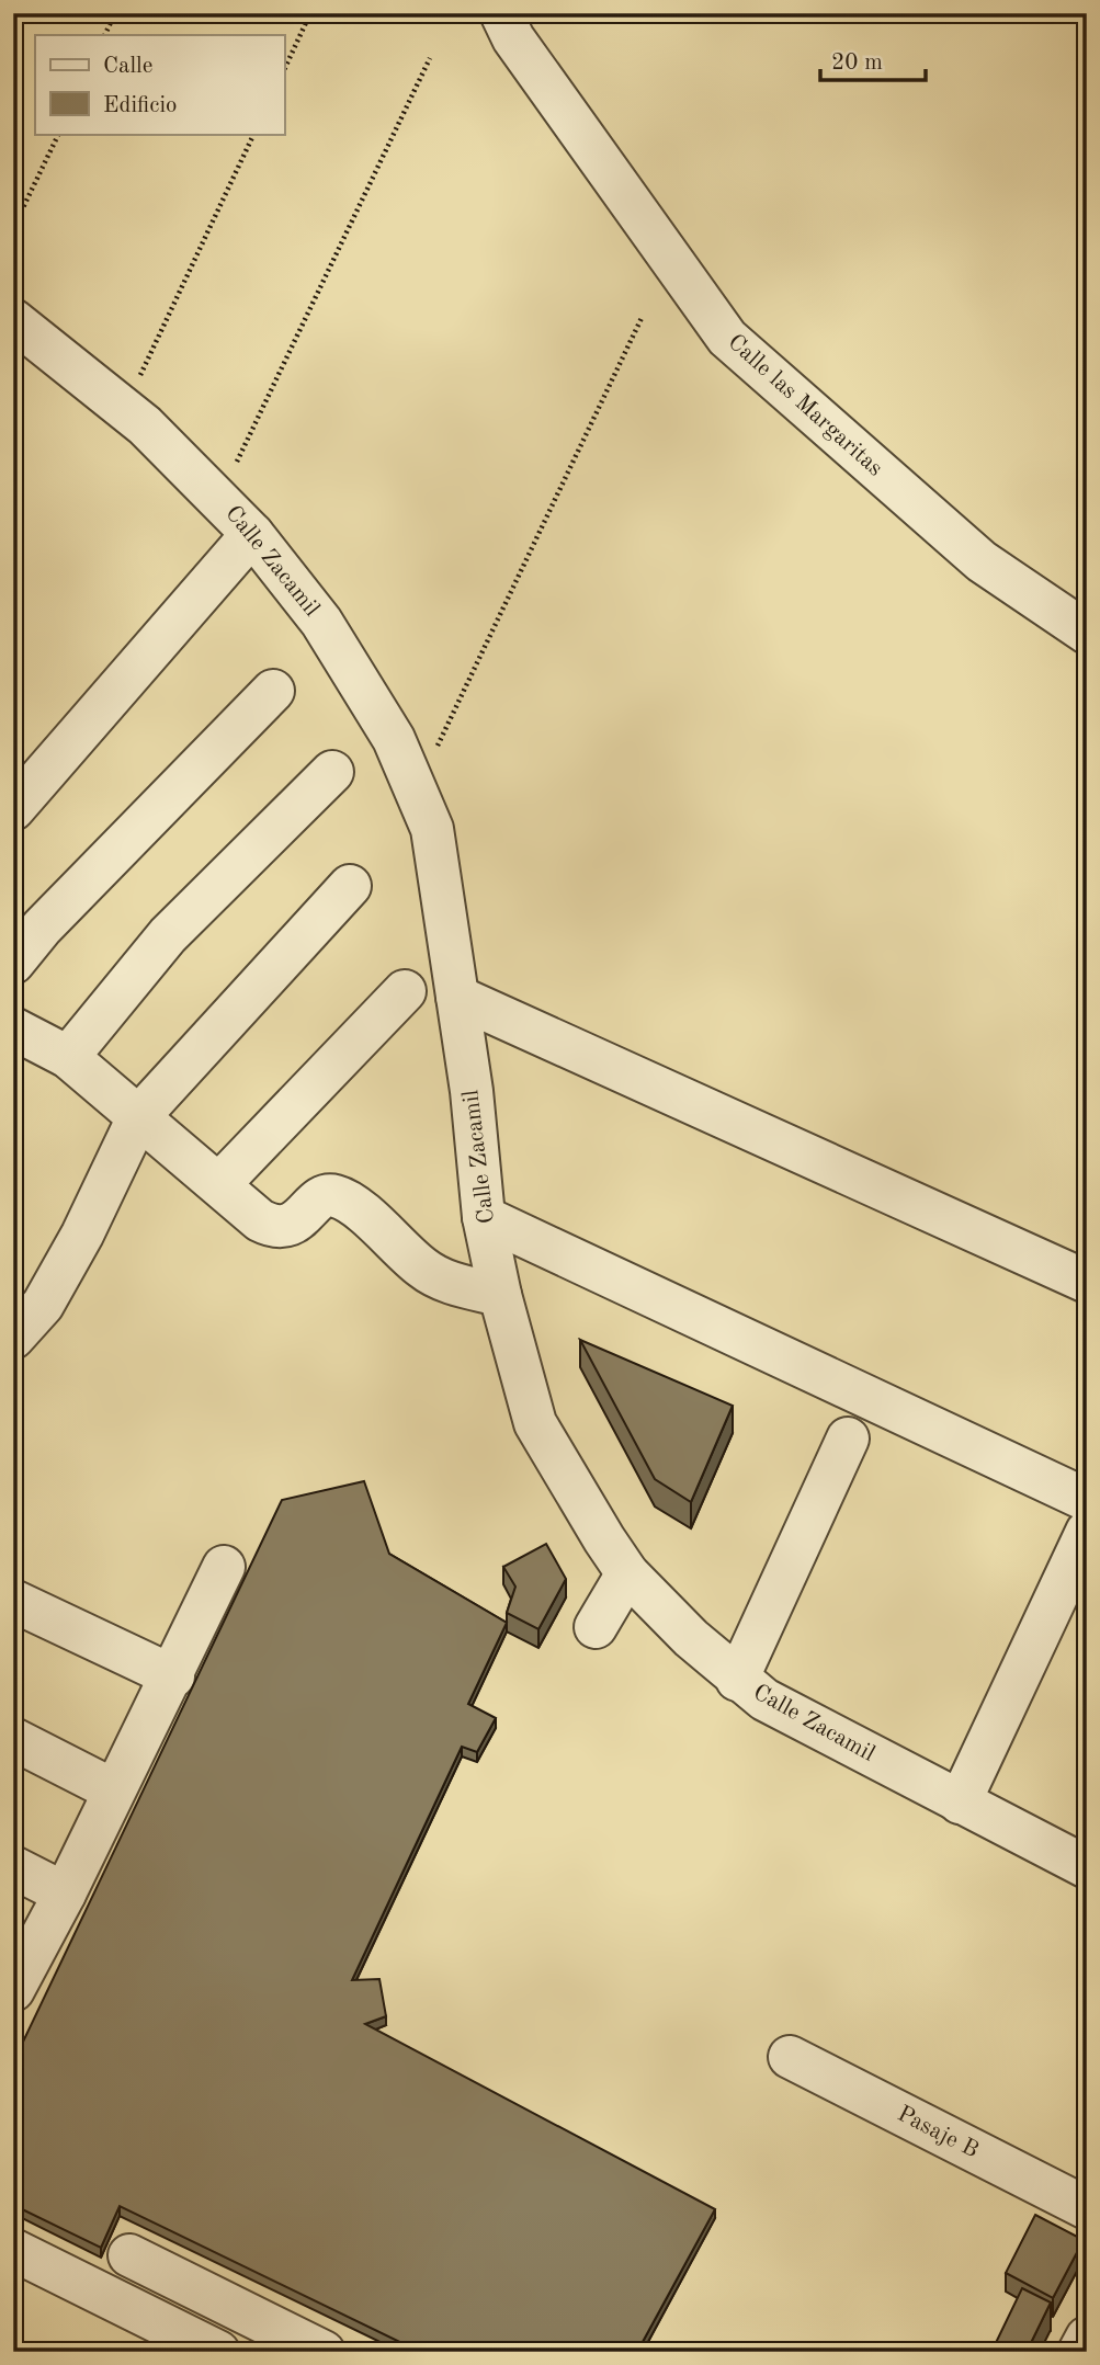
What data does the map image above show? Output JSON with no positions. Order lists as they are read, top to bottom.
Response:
{
  "streets": {
    "street": ["Calle las Margaritas", "Calle Zacamil", "Pasaje B"]
  },
  "legend": ["Calle", "Edificio"],
  "scale_bar": "20 m"
}
